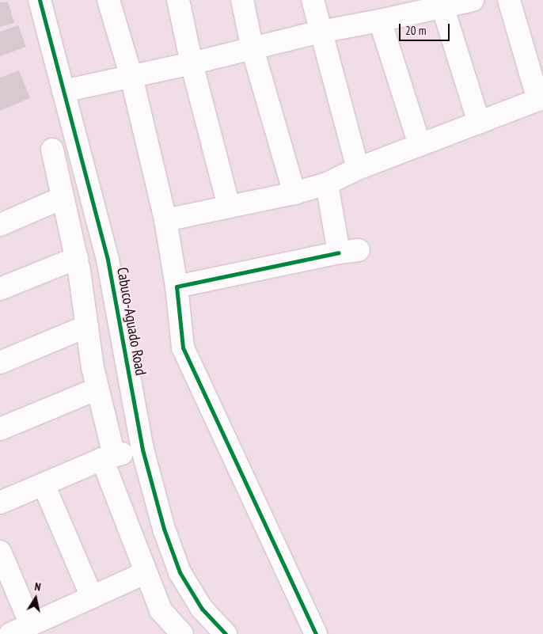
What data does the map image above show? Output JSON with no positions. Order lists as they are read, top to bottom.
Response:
{
  "streets": {
    "street": ["Cabuco-Aguado Road"]
  },
  "scale_bar": "20 m",
  "north": "top"
}
